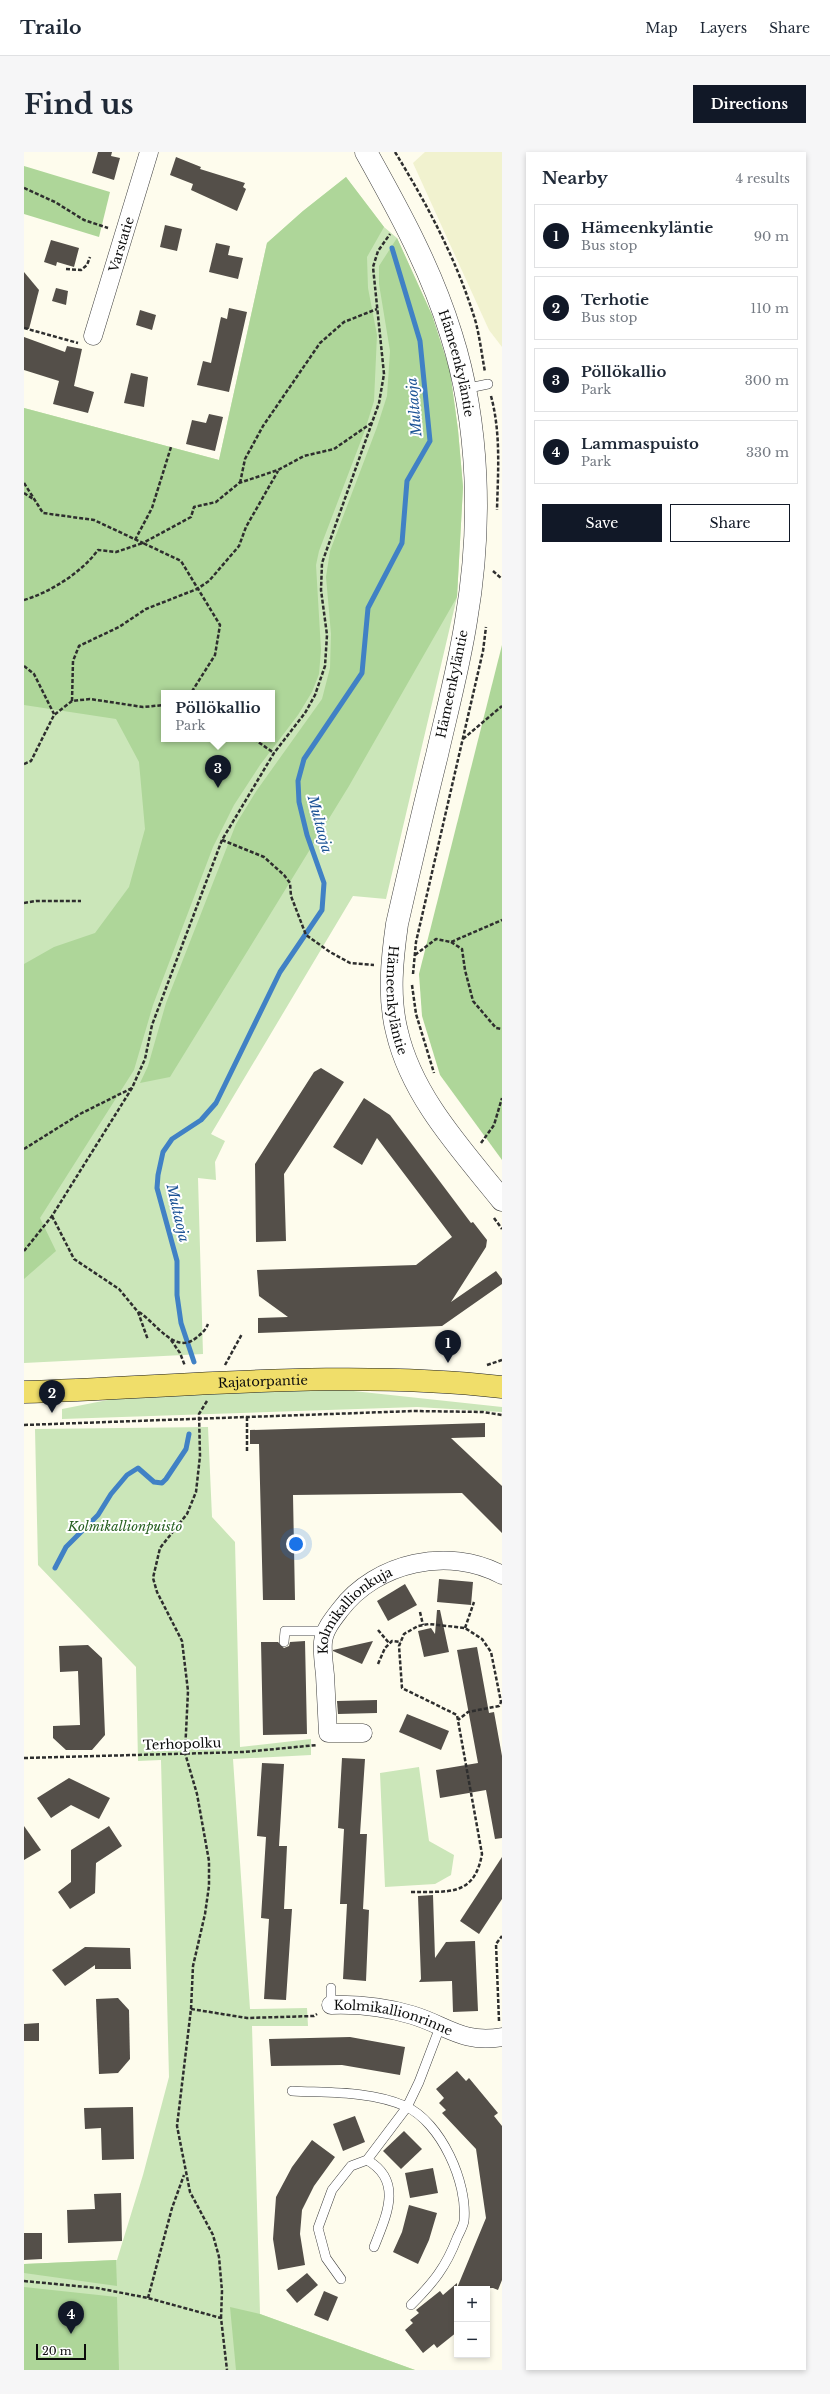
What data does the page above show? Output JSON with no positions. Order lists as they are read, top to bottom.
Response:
{
  "streets": {
    "main road": ["Rajatorpantie"],
    "street": [
      "Varstatie",
      "Hämeenkyläntie",
      "Kolmikallionkuja",
      "Kolmikallionrinne"
    ],
    "path": ["Terhopolku"]
  },
  "crossings": [
    ["Kolmikallionkuja", "Terhopolku"]
  ],
  "water": ["Multaoja"],
  "parks": ["Kolmikallionpuisto"],
  "scale_bar": "20 m",
  "page": {
    "header": "Trailo",
    "nav": ["Map", "Layers", "Share"],
    "buttons": [
      "Directions",
      ["Save", "Share"]
    ],
    "title": "Find us",
    "heading": ["Nearby", "4 results"],
    "list": [
      {
        "mark": "1",
        "name": "Hämeenkyläntie",
        "note": "Bus stop",
        "value": "90 m"
      },
      {
        "mark": "2",
        "name": "Terhotie",
        "note": "Bus stop",
        "value": "110 m"
      },
      {
        "mark": "3",
        "name": "Pöllökallio",
        "note": "Park",
        "value": "300 m"
      },
      {
        "mark": "4",
        "name": "Lammaspuisto",
        "note": "Park",
        "value": "330 m"
      }
    ],
    "popup": ["Pöllökallio", "Park"],
    "pins": [
      "3",
      "1",
      "2",
      "4"
    ],
    "map_buttons": ["+", "−"],
    "scale": "20 m"
  }
}
